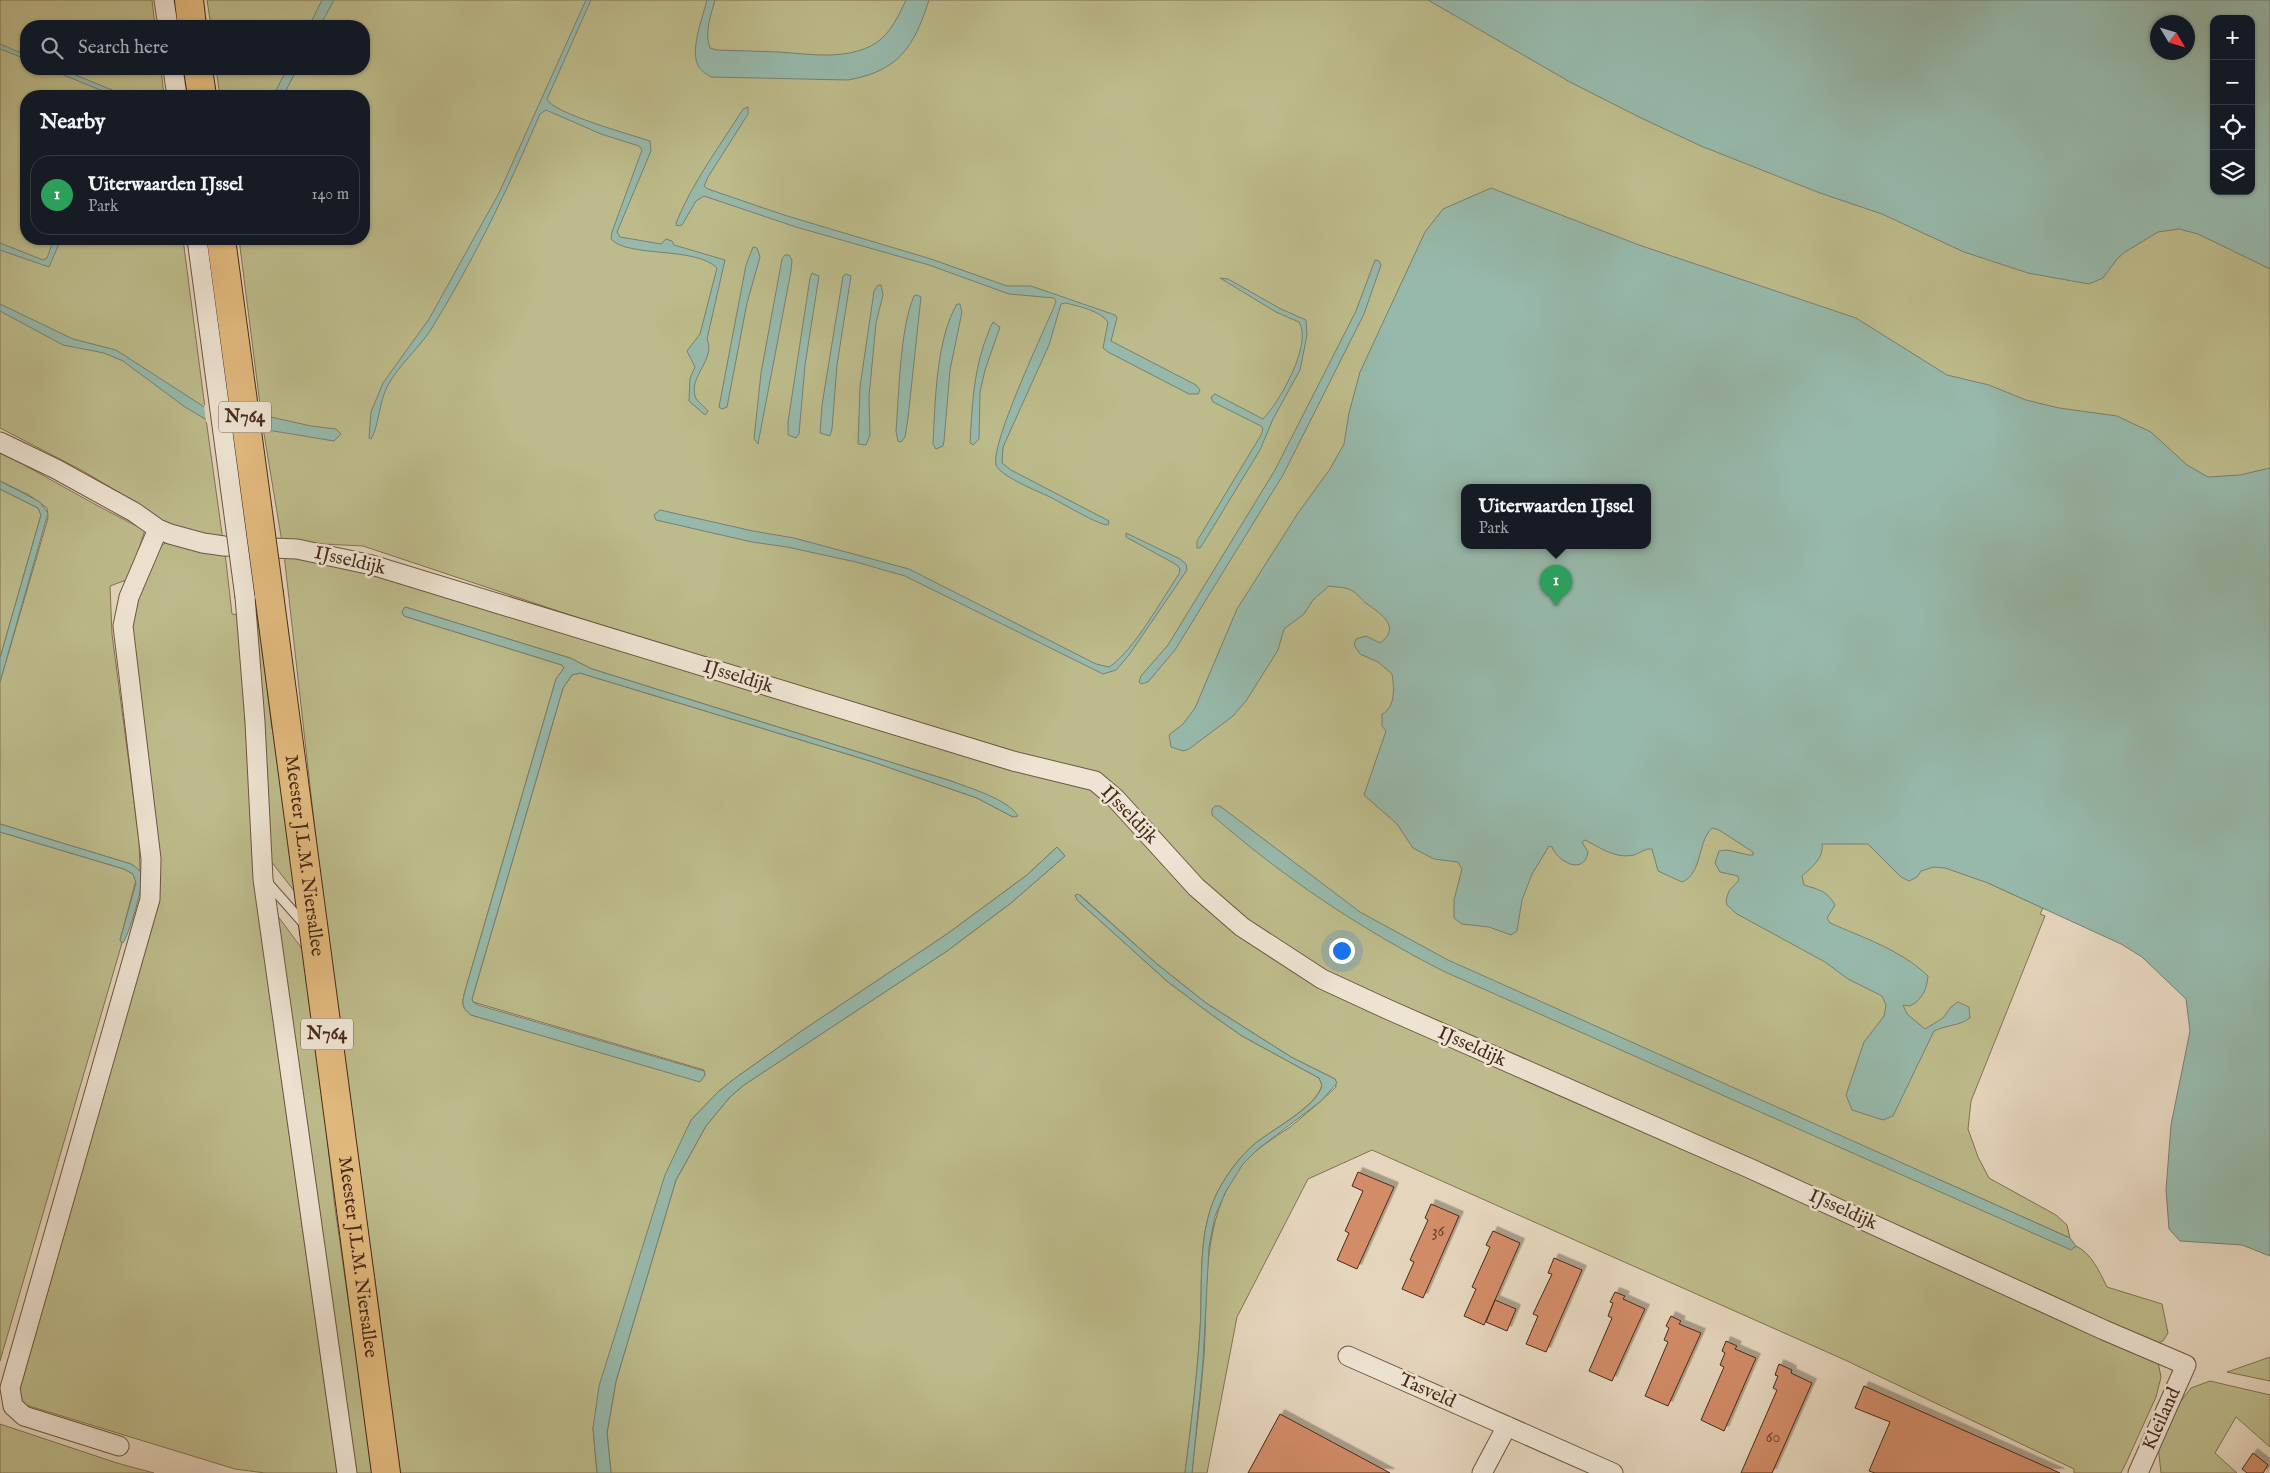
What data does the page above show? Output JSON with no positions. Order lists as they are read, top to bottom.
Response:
{
  "streets": {
    "main road": ["N764", "Meester J.L.M. Niersallee"],
    "street": ["IJsseldijk", "Tasveld", "Kleiland"]
  },
  "crossings": [
    ["IJsseldijk", "Kleiland"]
  ],
  "house_numbers": ["36", "60"],
  "north": "bottom right",
  "page": {
    "map_buttons": ["+", "−"],
    "search": "Search here",
    "heading": "Nearby",
    "list": [
      {
        "mark": "1",
        "name": "Uiterwaarden IJssel",
        "note": "Park",
        "value": "140 m"
      }
    ],
    "popup": ["Uiterwaarden IJssel", "Park"],
    "pins": "1"
  }
}
